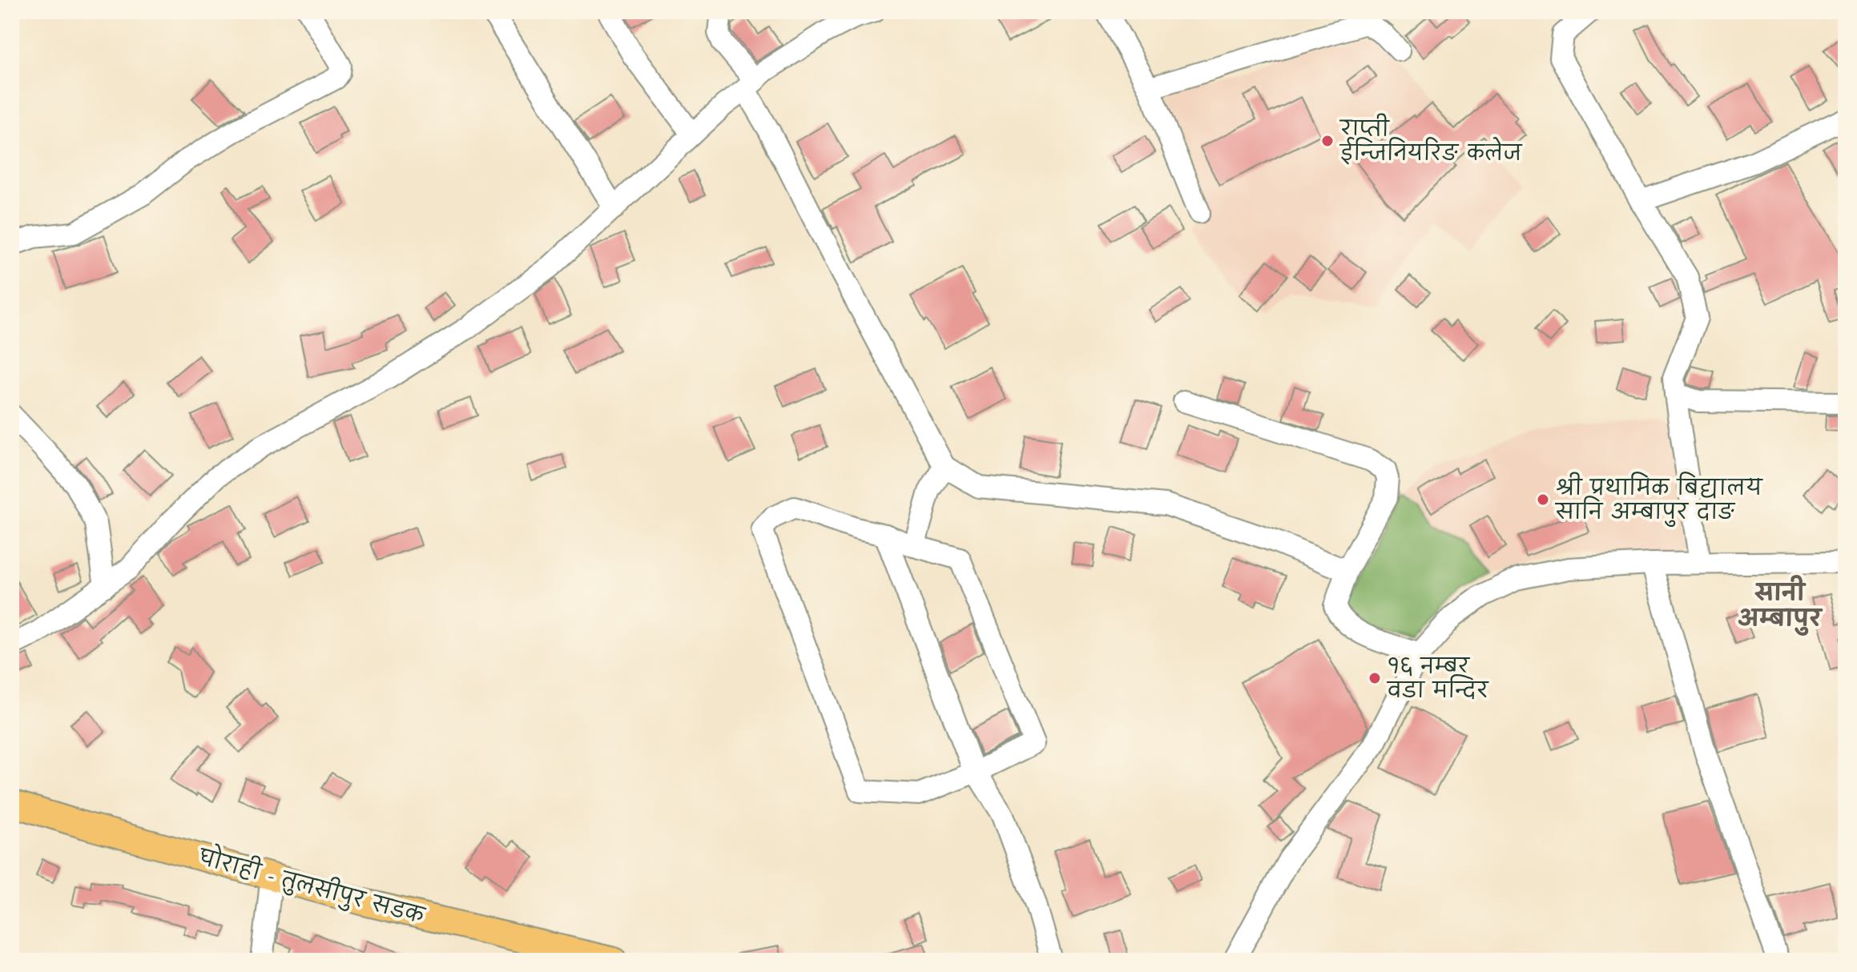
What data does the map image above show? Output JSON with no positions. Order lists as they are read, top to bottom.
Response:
{
  "streets": {
    "main road": ["घोराही - तुलसीपुर सडक"]
  },
  "districts": ["सानी अम्बापुर"],
  "places": ["राप्ती ईन्जिनियरिङ कलेज", "श्री प्रथामिक बिद्यालय सानि अम्बापुर दाङ", "१६ नम्बर वडा मन्दिर"]
}
